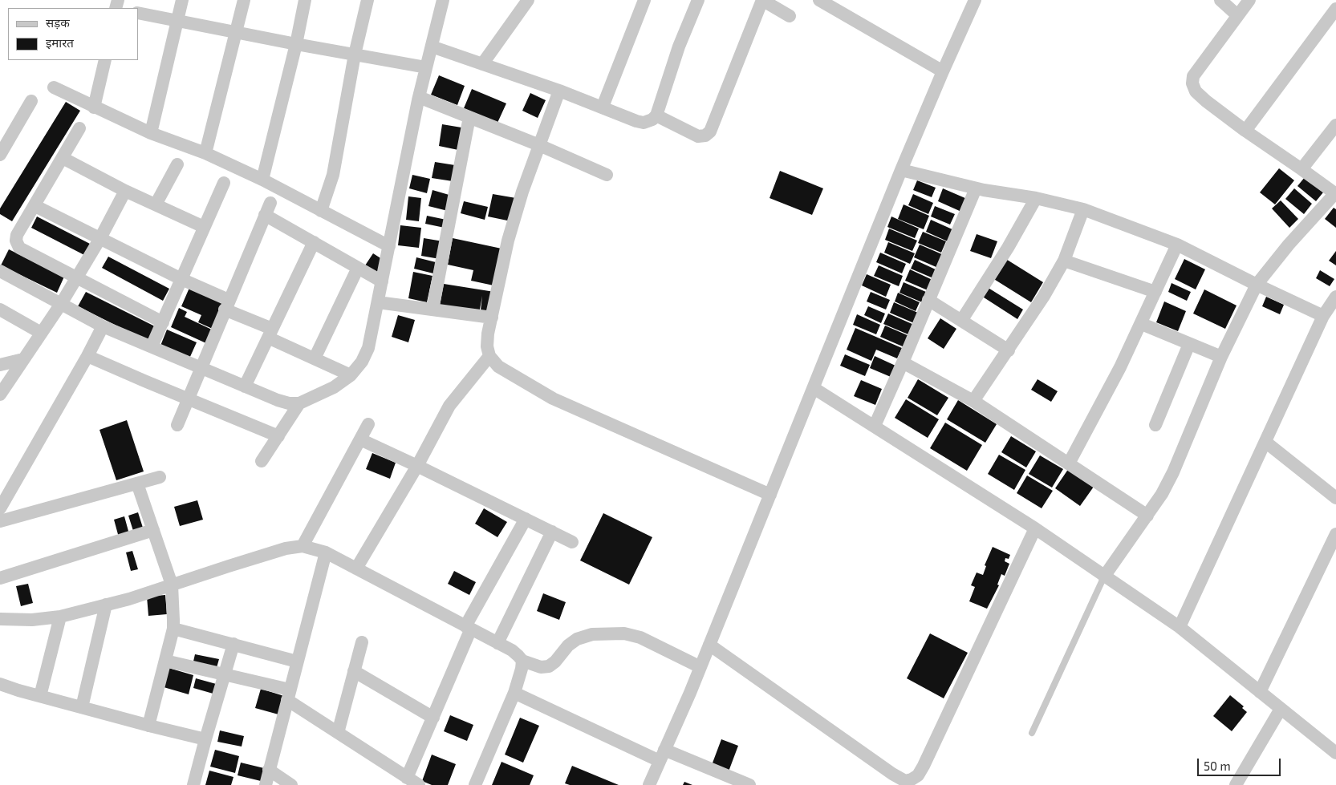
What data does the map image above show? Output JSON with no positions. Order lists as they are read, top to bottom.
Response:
{
  "legend": ["सड़क", "इमारत"],
  "scale_bar": "50 m"
}
